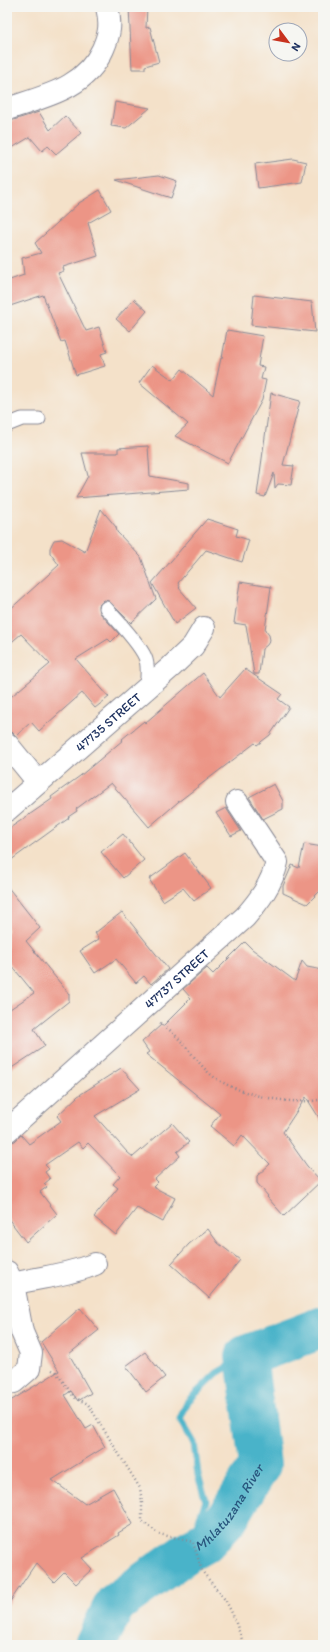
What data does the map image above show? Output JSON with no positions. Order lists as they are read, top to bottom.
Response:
{
  "streets": {
    "street": ["47735 STREET", "47737 STREET"]
  },
  "water": ["Mhlatuzana River"],
  "north": "bottom right"
}
